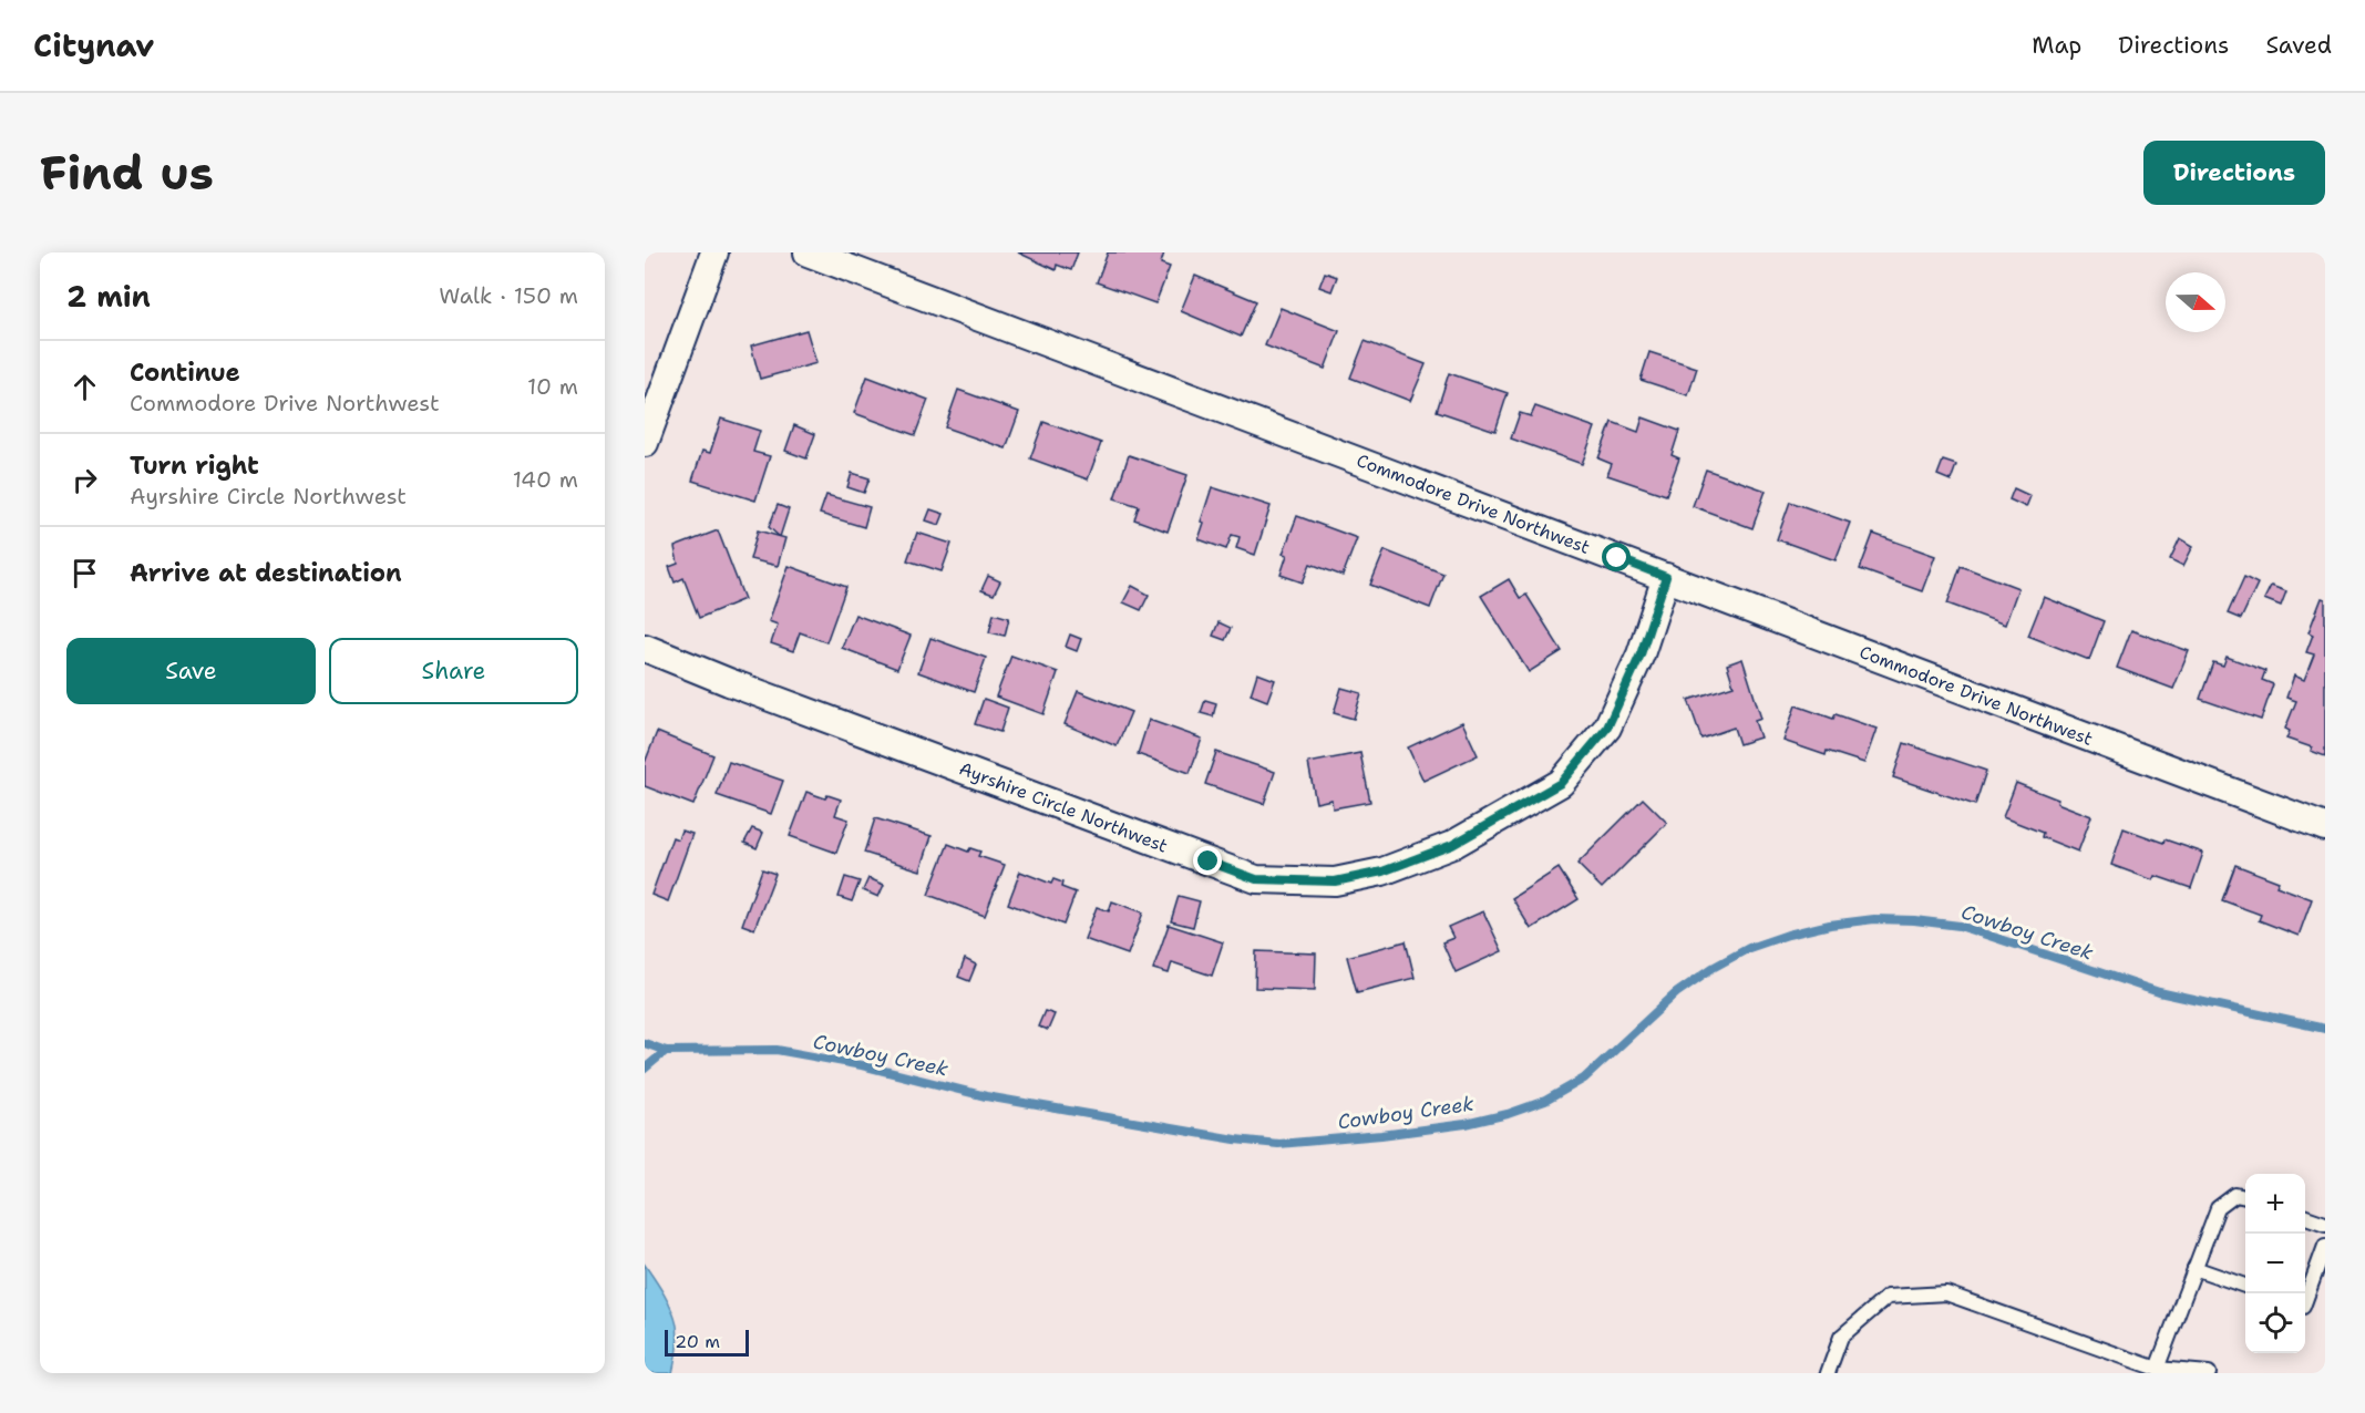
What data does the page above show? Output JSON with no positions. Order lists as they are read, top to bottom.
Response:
{
  "streets": {
    "street": ["Commodore Drive Northwest", "Ayrshire Circle Northwest"]
  },
  "crossings": [
    ["Commodore Drive Northwest", "Ayrshire Circle Northwest"]
  ],
  "water": ["Cowboy Creek"],
  "scale_bar": "20 m",
  "north": "right",
  "page": {
    "header": "Citynav",
    "nav": ["Map", "Directions", "Saved"],
    "buttons": [
      "Directions",
      ["Save", "Share"]
    ],
    "title": "Find us",
    "heading": ["2 min", "Walk · 150 m"],
    "list": [
      ["Continue", "Commodore Drive Northwest", "10 m"],
      ["Turn right", "Ayrshire Circle Northwest", "140 m"],
      "Arrive at destination"
    ],
    "map_buttons": ["+", "−"],
    "scale": "20 m"
  }
}
